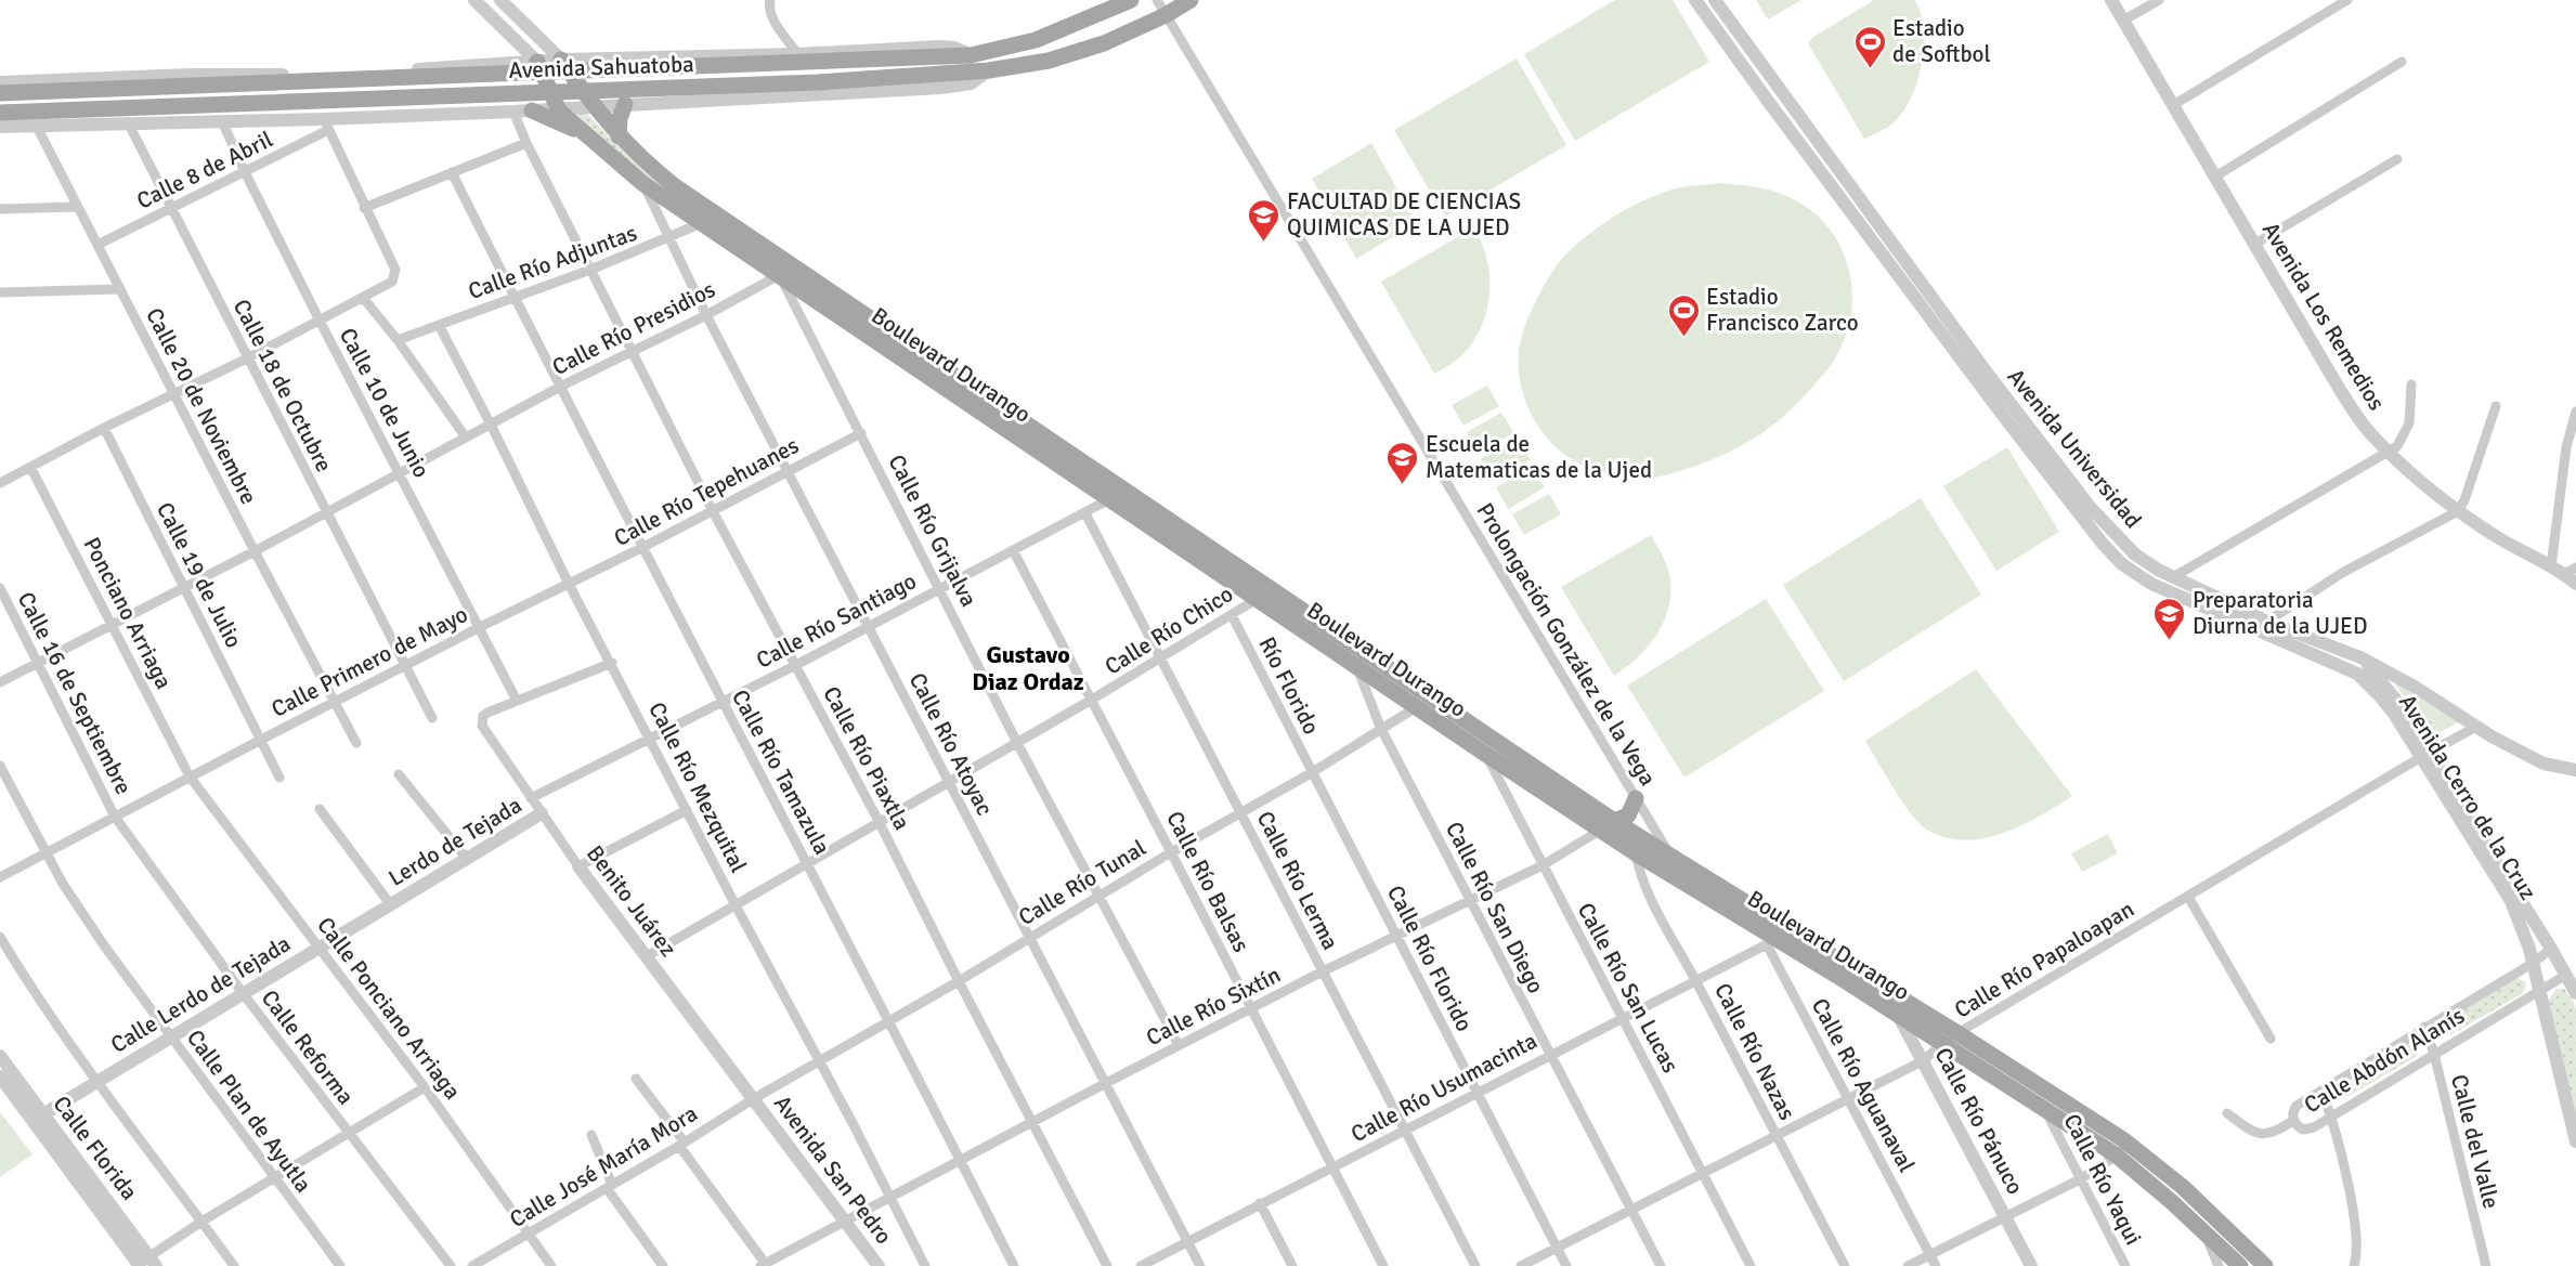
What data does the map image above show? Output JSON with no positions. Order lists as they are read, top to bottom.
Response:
{
  "streets": {
    "main road": ["Avenida Sahuatoba", "Boulevard Durango"],
    "street": [
      "Calle 8 de Abril",
      "Calle Río Adjuntas",
      "Avenida Los Remedios",
      "Calle Río Presidios",
      "Calle 18 de Octubre",
      "Calle 10 de Junio",
      "Calle 20 de Noviembre",
      "Avenida Universidad",
      "Calle Río Tepehuanes",
      "Calle Río Grijalva",
      "Calle 19 de Julio",
      "Ponciano Arriaga",
      "Calle Río Santiago",
      "Calle Río Chico",
      "Prolongación González de la Vega",
      "Calle Primero de Mayo",
      "Río Florido",
      "Calle 16 de Septiembre",
      "Calle Río Atoyac",
      "Calle Río Piaxtla",
      "Calle Río Tamazula",
      "Calle Río Mezquital",
      "Avenida Cerro de la Cruz",
      "Lerdo de Tejada",
      "Calle Río Lerma",
      "Calle Río Balsas",
      "Calle Río Tunal",
      "Benito Juárez",
      "Calle Río San Diego",
      "Calle Río Florido",
      "Calle Río Papaloapan",
      "Calle Río San Lucas",
      "Calle Lerdo de Tejada",
      "Calle Río Sixtín",
      "Calle Ponciano Arriaga",
      "Calle Reforma",
      "Calle Río Nazas",
      "Calle Abdón Alanís",
      "Calle Río Aguanaval",
      "Calle Río Usumacinta",
      "Calle Plan de Ayutla",
      "Calle Río Pánuco",
      "Calle del Valle",
      "Calle Florida",
      "Calle José María Mora",
      "Avenida San Pedro",
      "Calle Río Yaqui"
    ]
  },
  "crossings": [
    ["Avenida Sahuatoba", "Prolongación González de la Vega"],
    ["Calle 8 de Abril", "Calle 18 de Octubre"],
    ["Calle 8 de Abril", "Calle 10 de Junio"],
    ["Calle 8 de Abril", "Calle 20 de Noviembre"],
    ["Calle Río Adjuntas", "Boulevard Durango"],
    ["Calle Río Adjuntas", "Calle Río Atoyac"],
    ["Calle Río Adjuntas", "Calle Río Piaxtla"],
    ["Calle Río Adjuntas", "Calle Río Tamazula"],
    ["Calle Río Adjuntas", "Calle Río Mezquital"],
    ["Calle Río Presidios", "Boulevard Durango"],
    ["Calle Río Presidios", "Calle 18 de Octubre"],
    ["Calle Río Presidios", "Calle 10 de Junio"],
    ["Calle Río Presidios", "Calle 20 de Noviembre"],
    ["Calle Río Presidios", "Calle Río Grijalva"],
    ["Calle Río Presidios", "Calle 19 de Julio"],
    ["Calle Río Presidios", "Ponciano Arriaga"],
    ["Calle Río Presidios", "Calle 16 de Septiembre"],
    ["Calle Río Presidios", "Calle Río Atoyac"],
    ["Calle Río Presidios", "Calle Río Piaxtla"],
    ["Calle Río Presidios", "Calle Río Tamazula"],
    ["Calle Río Presidios", "Calle Río Mezquital"],
    ["Boulevard Durango", "Calle Río Grijalva"],
    ["Boulevard Durango", "Calle Río Santiago"],
    ["Boulevard Durango", "Calle Río Chico"],
    ["Boulevard Durango", "Prolongación González de la Vega"],
    ["Boulevard Durango", "Calle Río Atoyac"],
    ["Boulevard Durango", "Calle Río Tunal"],
    ["Boulevard Durango", "Calle Río San Diego"],
    ["Boulevard Durango", "Calle Río Papaloapan"],
    ["Boulevard Durango", "Calle Río San Lucas"],
    ["Boulevard Durango", "Calle Río Sixtín"],
    ["Boulevard Durango", "Calle Río Nazas"],
    ["Boulevard Durango", "Calle Río Aguanaval"],
    ["Boulevard Durango", "Calle Río Usumacinta"],
    ["Boulevard Durango", "Calle Río Pánuco"],
    ["Boulevard Durango", "Calle Río Yaqui"],
    ["Calle 18 de Octubre", "Calle Primero de Mayo"],
    ["Calle 10 de Junio", "Calle Primero de Mayo"],
    ["Calle 10 de Junio", "Benito Juárez"],
    ["Calle 20 de Noviembre", "Calle Primero de Mayo"],
    ["Avenida Universidad", "Avenida Cerro de la Cruz"],
    ["Avenida Universidad", "Calle Río Papaloapan"],
    ["Calle Río Tepehuanes", "Calle Río Grijalva"],
    ["Calle Río Tepehuanes", "Calle Primero de Mayo"],
    ["Calle Río Tepehuanes", "Calle Río Atoyac"],
    ["Calle Río Tepehuanes", "Calle Río Piaxtla"],
    ["Calle Río Tepehuanes", "Calle Río Tamazula"],
    ["Calle Río Tepehuanes", "Calle Río Mezquital"],
    ["Calle Río Grijalva", "Calle Río Santiago"],
    ["Calle Río Grijalva", "Calle Río Chico"],
    ["Calle Río Grijalva", "Calle Río Tunal"],
    ["Calle Río Grijalva", "Calle Río Sixtín"],
    ["Calle 19 de Julio", "Calle Primero de Mayo"],
    ["Ponciano Arriaga", "Calle Primero de Mayo"],
    ["Ponciano Arriaga", "Calle Ponciano Arriaga"],
    ["Calle Río Santiago", "Calle Río Atoyac"],
    ["Calle Río Santiago", "Calle Río Piaxtla"],
    ["Calle Río Santiago", "Calle Río Tamazula"],
    ["Calle Río Santiago", "Calle Río Mezquital"],
    ["Calle Río Santiago", "Calle Río Lerma"],
    ["Calle Río Santiago", "Calle Río Balsas"],
    ["Calle Río Santiago", "Benito Juárez"],
    ["Calle Río Chico", "Río Florido"],
    ["Calle Río Chico", "Calle Río Atoyac"],
    ["Calle Río Chico", "Calle Río Piaxtla"],
    ["Calle Río Chico", "Calle Río Tamazula"],
    ["Calle Río Chico", "Calle Río Mezquital"],
    ["Calle Río Chico", "Calle Río Lerma"],
    ["Calle Río Chico", "Calle Río Balsas"],
    ["Calle Río Chico", "Benito Juárez"],
    ["Calle Primero de Mayo", "Calle 16 de Septiembre"],
    ["Calle Primero de Mayo", "Calle Río Mezquital"],
    ["Calle Primero de Mayo", "Calle Ponciano Arriaga"],
    ["Calle Primero de Mayo", "Calle Reforma"],
    ["Calle Primero de Mayo", "Calle Plan de Ayutla"],
    ["Río Florido", "Calle Río Tunal"],
    ["Río Florido", "Calle Río Florido"],
    ["Calle 16 de Septiembre", "Calle Reforma"],
    ["Calle Río Atoyac", "Calle Río Tunal"],
    ["Calle Río Atoyac", "Calle Río Sixtín"],
    ["Calle Río Atoyac", "Calle Río Usumacinta"],
    ["Calle Río Piaxtla", "Calle Río Tunal"],
    ["Calle Río Piaxtla", "Calle Río Sixtín"],
    ["Calle Río Tamazula", "Calle Río Tunal"],
    ["Calle Río Tamazula", "Calle Río Sixtín"],
    ["Calle Río Mezquital", "Calle Río Tunal"],
    ["Calle Río Mezquital", "Calle Río Sixtín"],
    ["Avenida Cerro de la Cruz", "Calle Río Papaloapan"],
    ["Avenida Cerro de la Cruz", "Calle Abdón Alanís"],
    ["Lerdo de Tejada", "Benito Juárez"],
    ["Lerdo de Tejada", "Calle Lerdo de Tejada"],
    ["Calle Río Lerma", "Calle Río Tunal"],
    ["Calle Río Lerma", "Calle Río Sixtín"],
    ["Calle Río Lerma", "Calle Río Usumacinta"],
    ["Calle Río Balsas", "Calle Río Tunal"],
    ["Calle Río Balsas", "Calle Río Sixtín"],
    ["Calle Río Balsas", "Calle Río Usumacinta"],
    ["Calle Río Tunal", "Benito Juárez"],
    ["Calle Río Tunal", "Calle Río San Diego"],
    ["Calle Río Tunal", "Calle Río Florido"],
    ["Calle Río Tunal", "Calle José María Mora"],
    ["Calle Río Tunal", "Avenida San Pedro"],
    ["Benito Juárez", "Calle José María Mora"],
    ["Benito Juárez", "Avenida San Pedro"],
    ["Calle Río San Diego", "Calle Río Papaloapan"],
    ["Calle Río San Diego", "Calle Río Sixtín"],
    ["Calle Río San Diego", "Calle Río Usumacinta"],
    ["Calle Río Florido", "Calle Río Papaloapan"],
    ["Calle Río Florido", "Calle Río Sixtín"],
    ["Calle Río Florido", "Calle Río Usumacinta"],
    ["Calle Río Papaloapan", "Calle Río San Lucas"],
    ["Calle Río Papaloapan", "Calle Río Nazas"],
    ["Calle Río Papaloapan", "Calle Río Aguanaval"],
    ["Calle Río Papaloapan", "Calle Río Pánuco"],
    ["Calle Río San Lucas", "Calle Río Sixtín"],
    ["Calle Río San Lucas", "Calle Río Usumacinta"],
    ["Calle Lerdo de Tejada", "Calle Ponciano Arriaga"],
    ["Calle Lerdo de Tejada", "Calle Reforma"],
    ["Calle Lerdo de Tejada", "Calle Plan de Ayutla"],
    ["Calle Lerdo de Tejada", "Calle Florida"],
    ["Calle Río Sixtín", "Avenida San Pedro"],
    ["Calle Ponciano Arriaga", "Calle José María Mora"],
    ["Calle Río Nazas", "Calle Río Usumacinta"],
    ["Calle Abdón Alanís", "Calle del Valle"],
    ["Calle Río Aguanaval", "Calle Río Usumacinta"],
    ["Calle José María Mora", "Avenida San Pedro"]
  ],
  "districts": ["Gustavo Diaz Ordaz"],
  "places": {
    "sports": ["Estadio de Softbol", "Estadio Francisco Zarco"],
    "school or university": ["FACULTAD DE CIENCIAS QUIMICAS DE LA UJED", "Escuela de Matematicas de la Ujed", "Preparatoria Diurna de la UJED"]
  }
}
